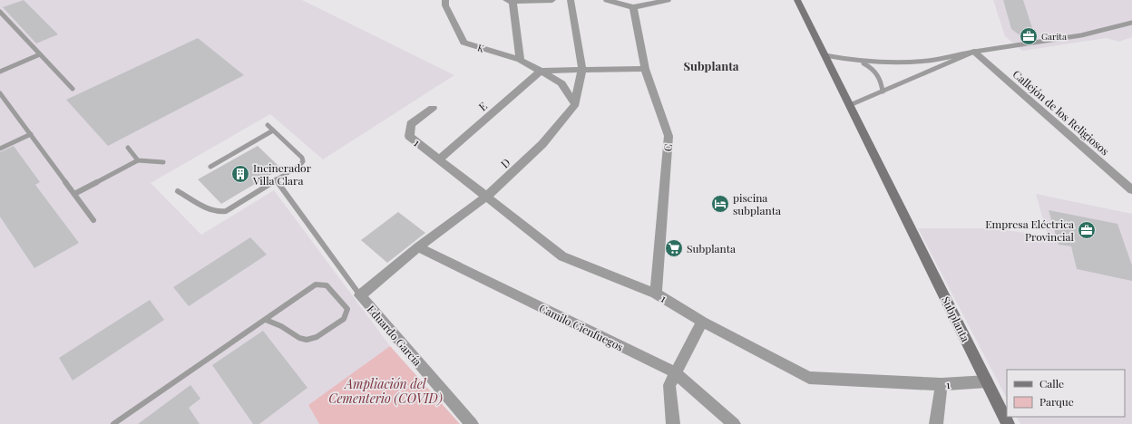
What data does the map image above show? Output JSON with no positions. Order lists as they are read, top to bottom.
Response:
{
  "streets": {
    "street": [
      "K",
      "E",
      "Callejón de los Religiosos",
      "1",
      "C",
      "D",
      "Subplanta",
      "Camilo Cienfuegos",
      "Eduardo García"
    ]
  },
  "crossings": [
    ["K", "E"],
    ["K", "C"],
    ["K", "D"],
    ["E", "1"],
    ["1", "C"],
    ["1", "D"],
    ["1", "Subplanta"],
    ["D", "Camilo Cienfuegos"],
    ["D", "Eduardo García"]
  ],
  "districts": ["Subplanta"],
  "parks": ["Ampliación del Cementerio (COVID)"],
  "places": {
    "office": ["Garita", "Empresa Eléctrica Provincial"],
    "building": ["Incinerador Villa Clara"],
    "hotel": ["piscina subplanta"],
    "supermarket": ["Subplanta"]
  },
  "legend": ["Calle", "Parque"]
}
